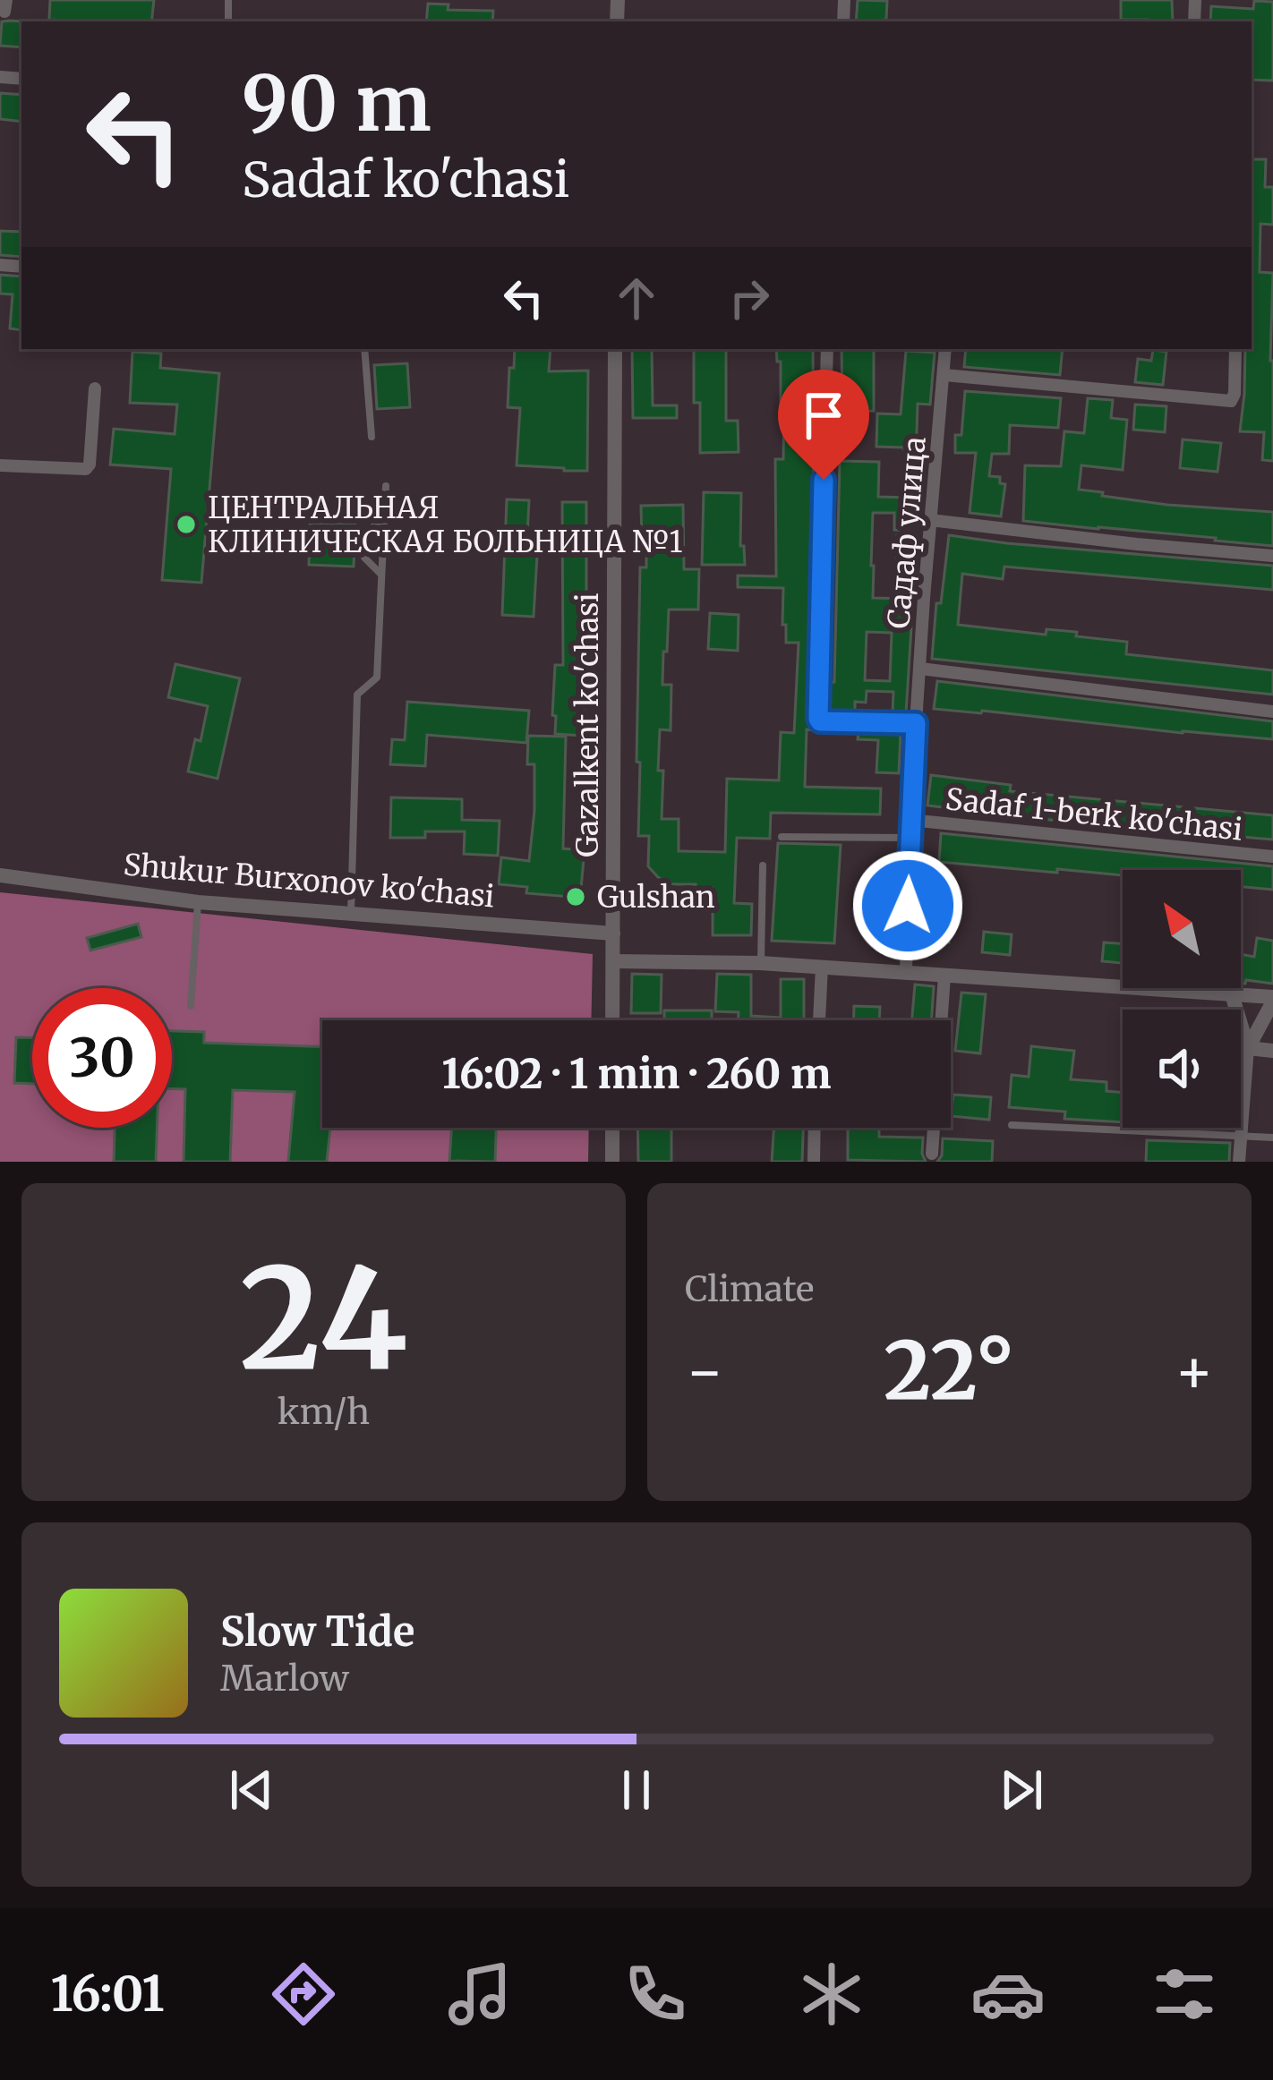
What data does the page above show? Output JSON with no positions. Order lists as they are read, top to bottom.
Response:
{
  "streets": {
    "street": [
      "Садаф улица",
      "Gazalkent ko'chasi",
      "Sadaf 1-berk ko'chasi",
      "Shukur Burxonov ko'chasi"
    ]
  },
  "crossings": [
    ["Садаф улица", "Sadaf 1-berk ko'chasi"],
    ["Gazalkent ko'chasi", "Shukur Burxonov ko'chasi"]
  ],
  "places": ["ЦЕНТРАЛЬНАЯ КЛИНИЧЕСКАЯ БОЛЬНИЦА №1", "Gulshan"],
  "north": "top left",
  "page": {
    "turn": ["90 m", "Sadaf ko'chasi"],
    "limit": "30",
    "trip": "16:02 · 1 min · 260 m",
    "tile": [
      ["24", "km/h"],
      "Climate"
    ],
    "heat": ["−", "22°", "+"],
    "song": ["Slow Tide", "Marlow"],
    "tabs": "16:01"
  }
}
